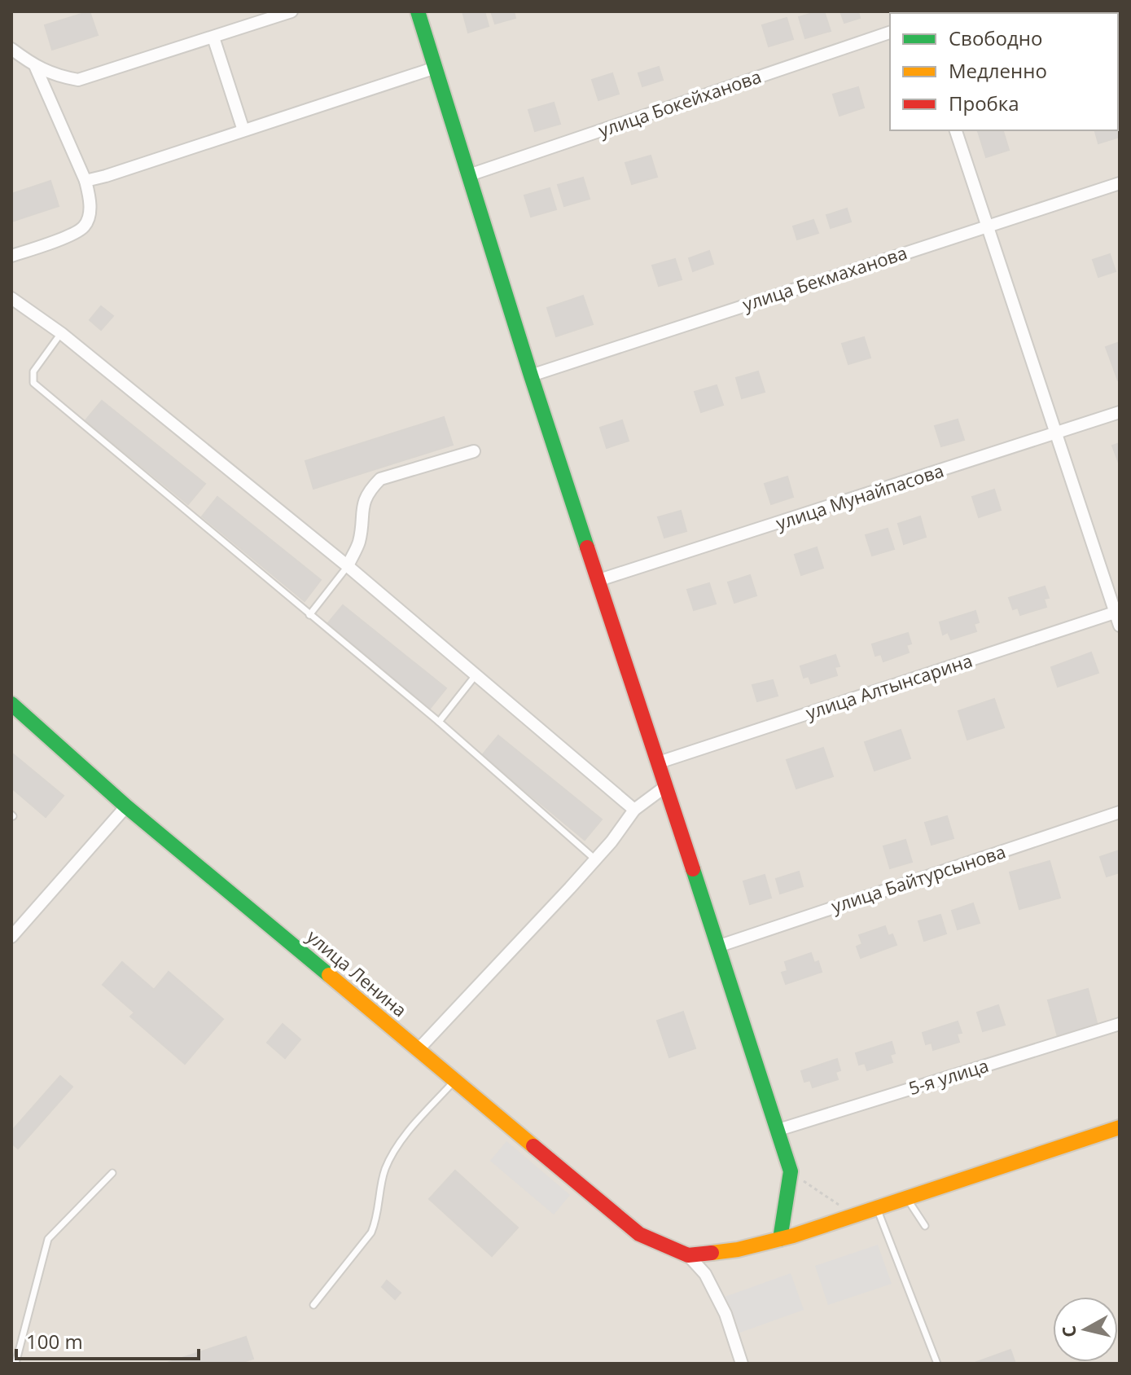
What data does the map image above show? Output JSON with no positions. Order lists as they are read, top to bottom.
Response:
{
  "streets": {
    "street": [
      "улица Бокейханова",
      "улица Бекмаханова",
      "улица Мунайпасова",
      "улица Алтынсарина",
      "улица Байтурсынова",
      "улица Ленина",
      "5-я улица"
    ]
  },
  "legend": ["Свободно", "Медленно", "Пробка"],
  "scale_bar": "100 m",
  "north": "left"
}
